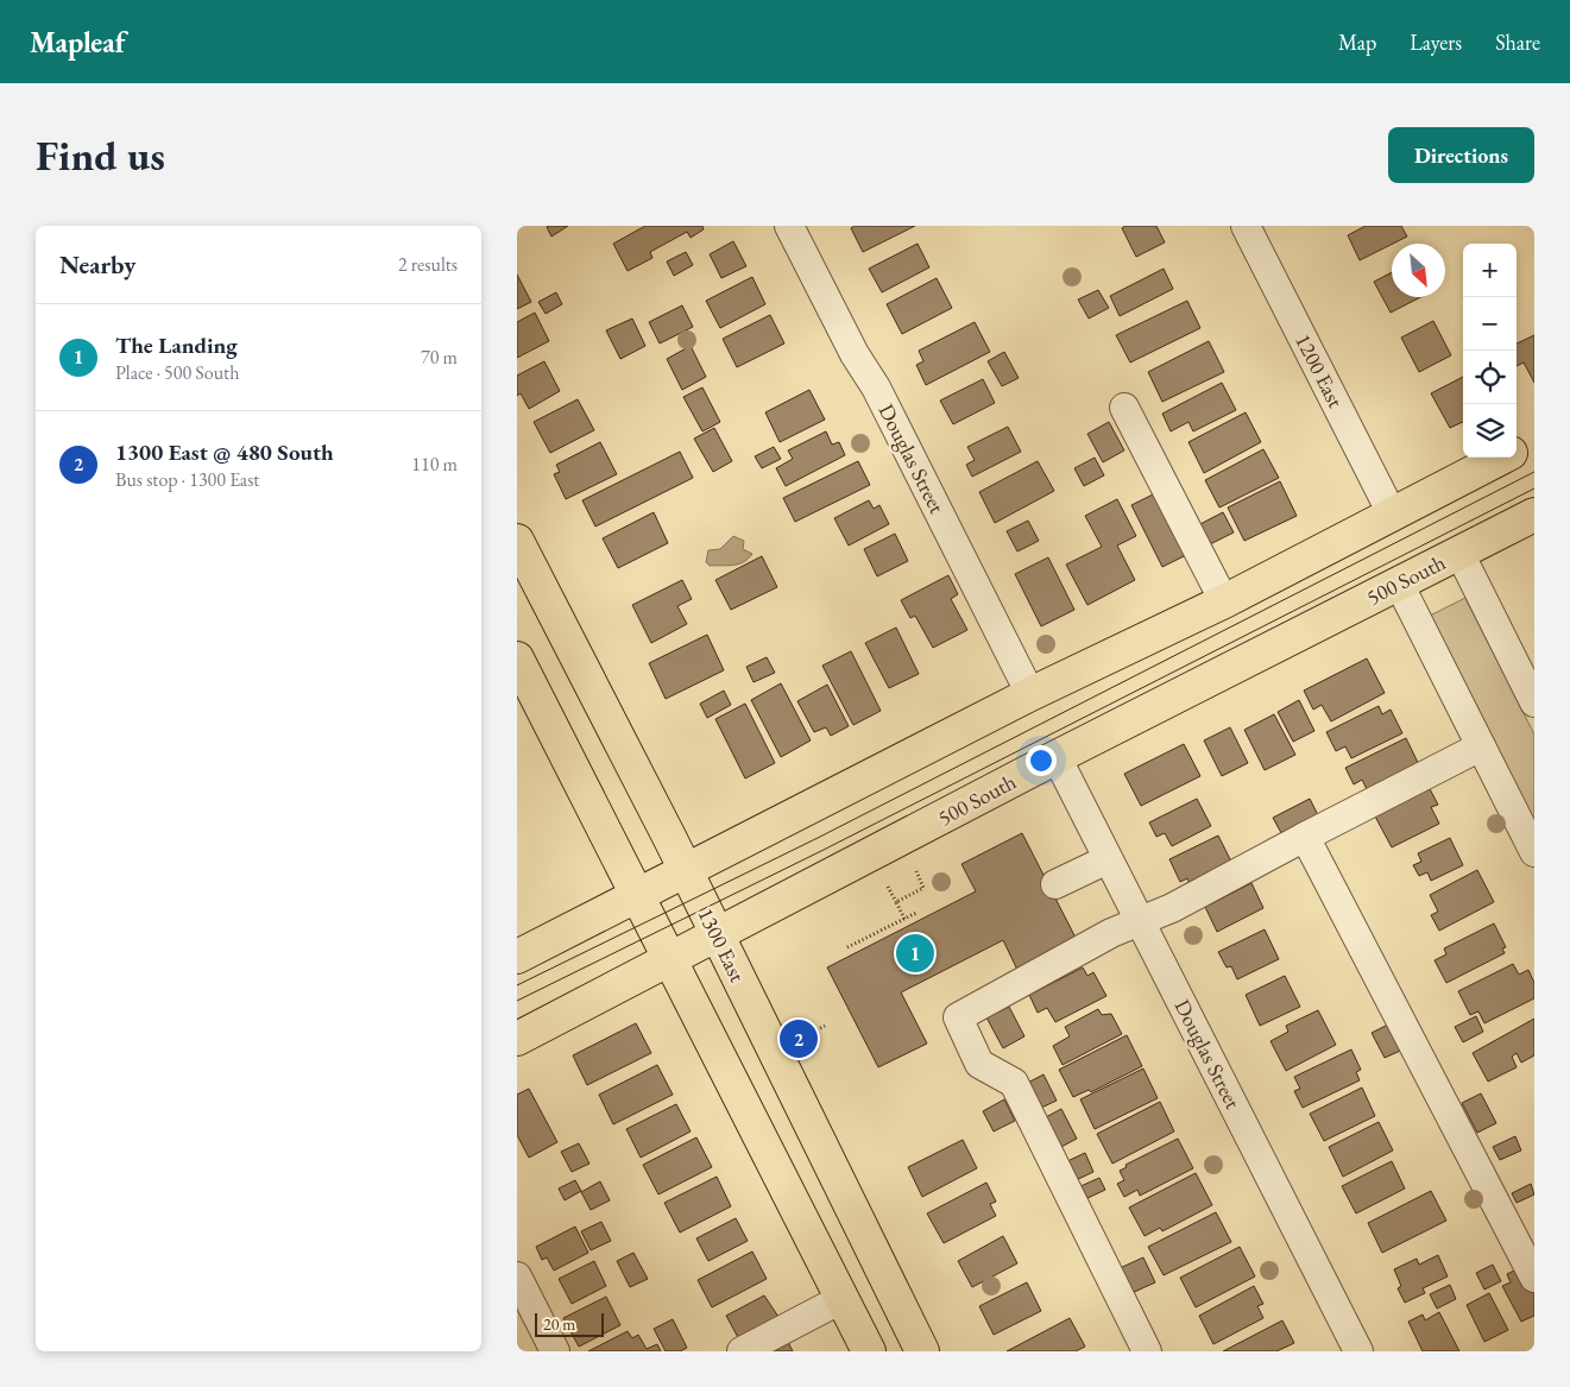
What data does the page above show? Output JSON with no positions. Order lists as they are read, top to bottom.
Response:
{
  "streets": {
    "main road": ["500 South", "1300 East"],
    "street": ["1200 East", "Douglas Street"]
  },
  "crossings": [
    ["Douglas Street", "500 South"],
    ["500 South", "1300 East"]
  ],
  "scale_bar": "20 m",
  "north": "bottom right",
  "page": {
    "header": "Mapleaf",
    "nav": ["Map", "Layers", "Share"],
    "buttons": "Directions",
    "title": "Find us",
    "heading": ["Nearby", "2 results"],
    "map_buttons": ["+", "−"],
    "list": [
      {
        "mark": "1",
        "name": "The Landing",
        "note": "Place · 500 South",
        "value": "70 m"
      },
      {
        "mark": "2",
        "name": "1300 East @ 480 South",
        "note": "Bus stop · 1300 East",
        "value": "110 m"
      }
    ],
    "pins": ["1", "2"],
    "scale": "20 m"
  }
}
